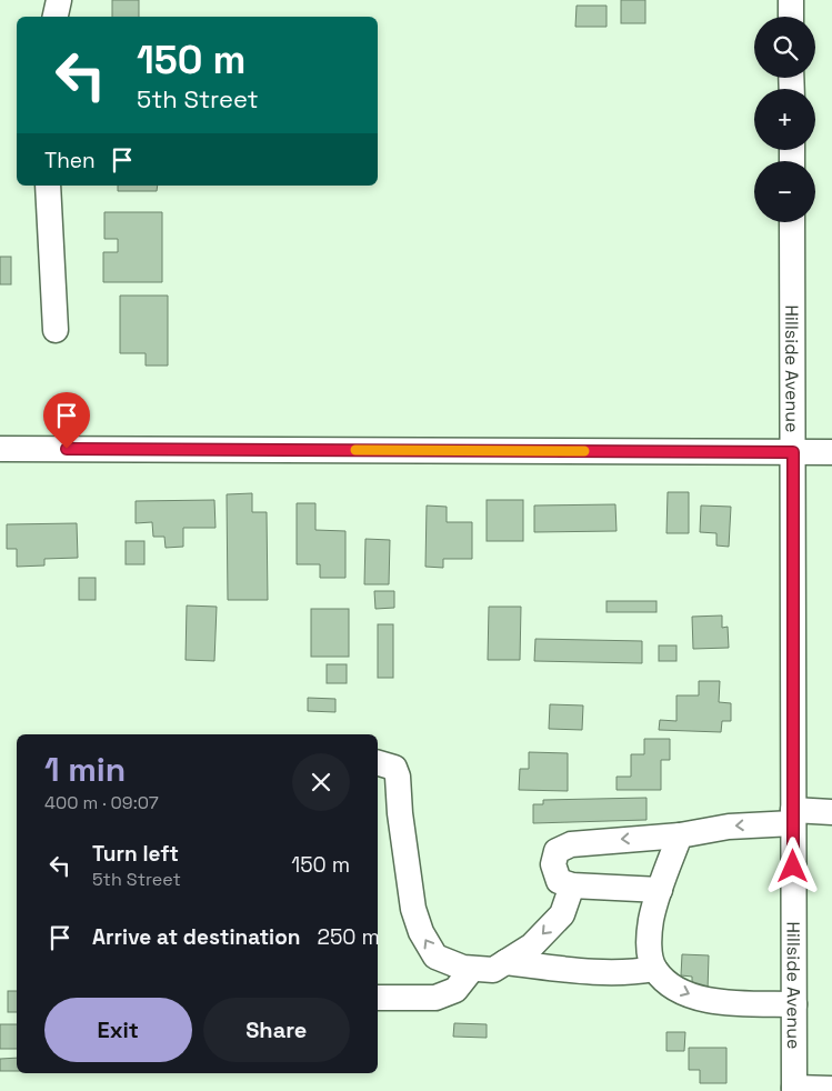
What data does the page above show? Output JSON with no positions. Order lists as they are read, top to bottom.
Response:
{
  "streets": {
    "street": ["Hillside Avenue"]
  },
  "page": {
    "map_buttons": ["+", "−"],
    "turn": ["150 m", "5th Street"],
    "then": "Then",
    "heading": ["1 min", "400 m · 09:07"],
    "list": [
      {
        "name": "Turn left",
        "note": "5th Street",
        "value": "150 m"
      },
      {
        "name": "Arrive at destination",
        "value": "250 m"
      }
    ],
    "buttons": ["Exit", "Share"]
  }
}
